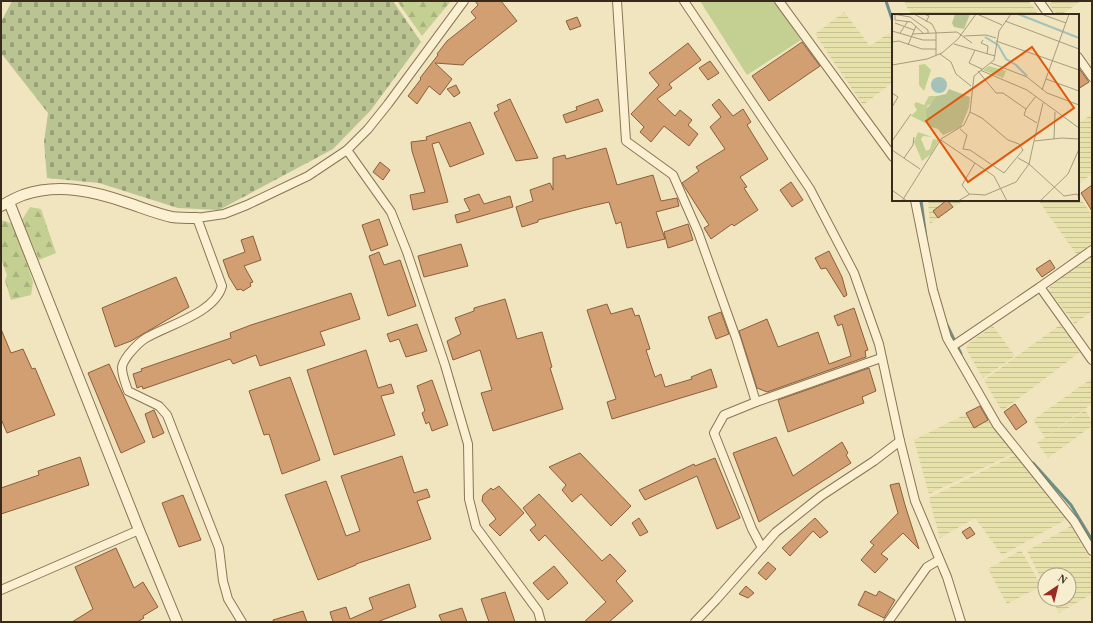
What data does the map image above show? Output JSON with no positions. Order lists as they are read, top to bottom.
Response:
{
  "north": "top right"
}
